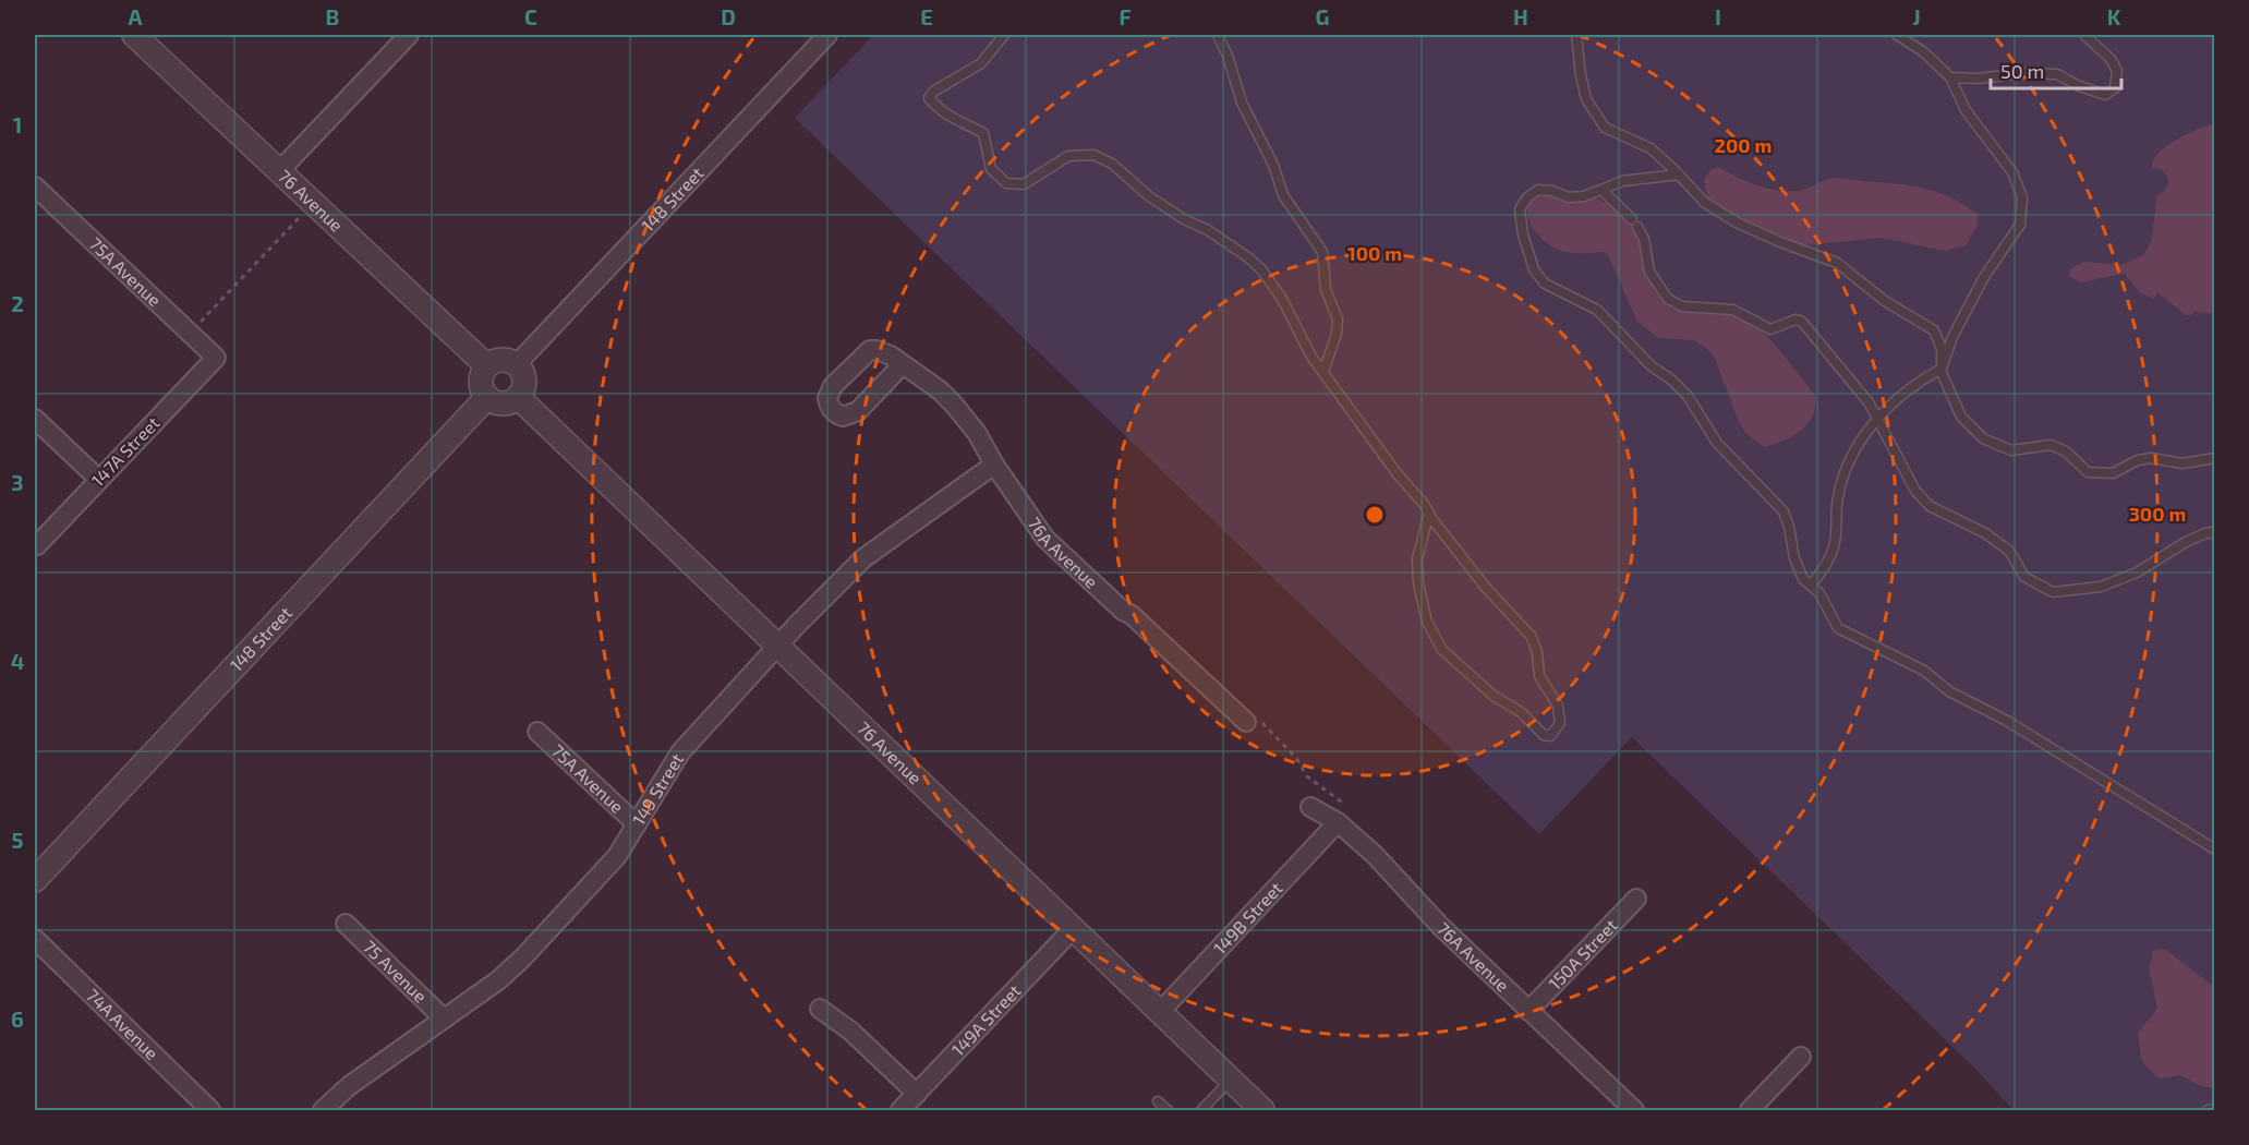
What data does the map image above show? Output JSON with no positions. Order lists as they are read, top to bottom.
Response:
{
  "streets": {
    "street": [
      "148 Street",
      "76 Avenue",
      "75A Avenue",
      "147A Street",
      "76A Avenue",
      "149 Street",
      "149B Street",
      "150A Street",
      "75 Avenue",
      "149A Street",
      "74A Avenue"
    ]
  },
  "crossings": [
    ["148 Street", "76 Avenue"],
    ["76 Avenue", "149 Street"],
    ["76 Avenue", "149B Street"],
    ["76 Avenue", "149A Street"],
    ["75A Avenue", "147A Street"],
    ["75A Avenue", "149 Street"],
    ["76A Avenue", "149 Street"],
    ["76A Avenue", "149B Street"],
    ["76A Avenue", "150A Street"],
    ["149 Street", "75 Avenue"]
  ],
  "scale_bar": "50 m",
  "grid": {
    "columns": [
      "A",
      "B",
      "C",
      "D",
      "E",
      "F",
      "G",
      "H",
      "I",
      "J",
      "K"
    ],
    "rows": [
      "1",
      "2",
      "3",
      "4",
      "5",
      "6"
    ]
  },
  "rings": ["200 m", "100 m", "300 m"]
}
